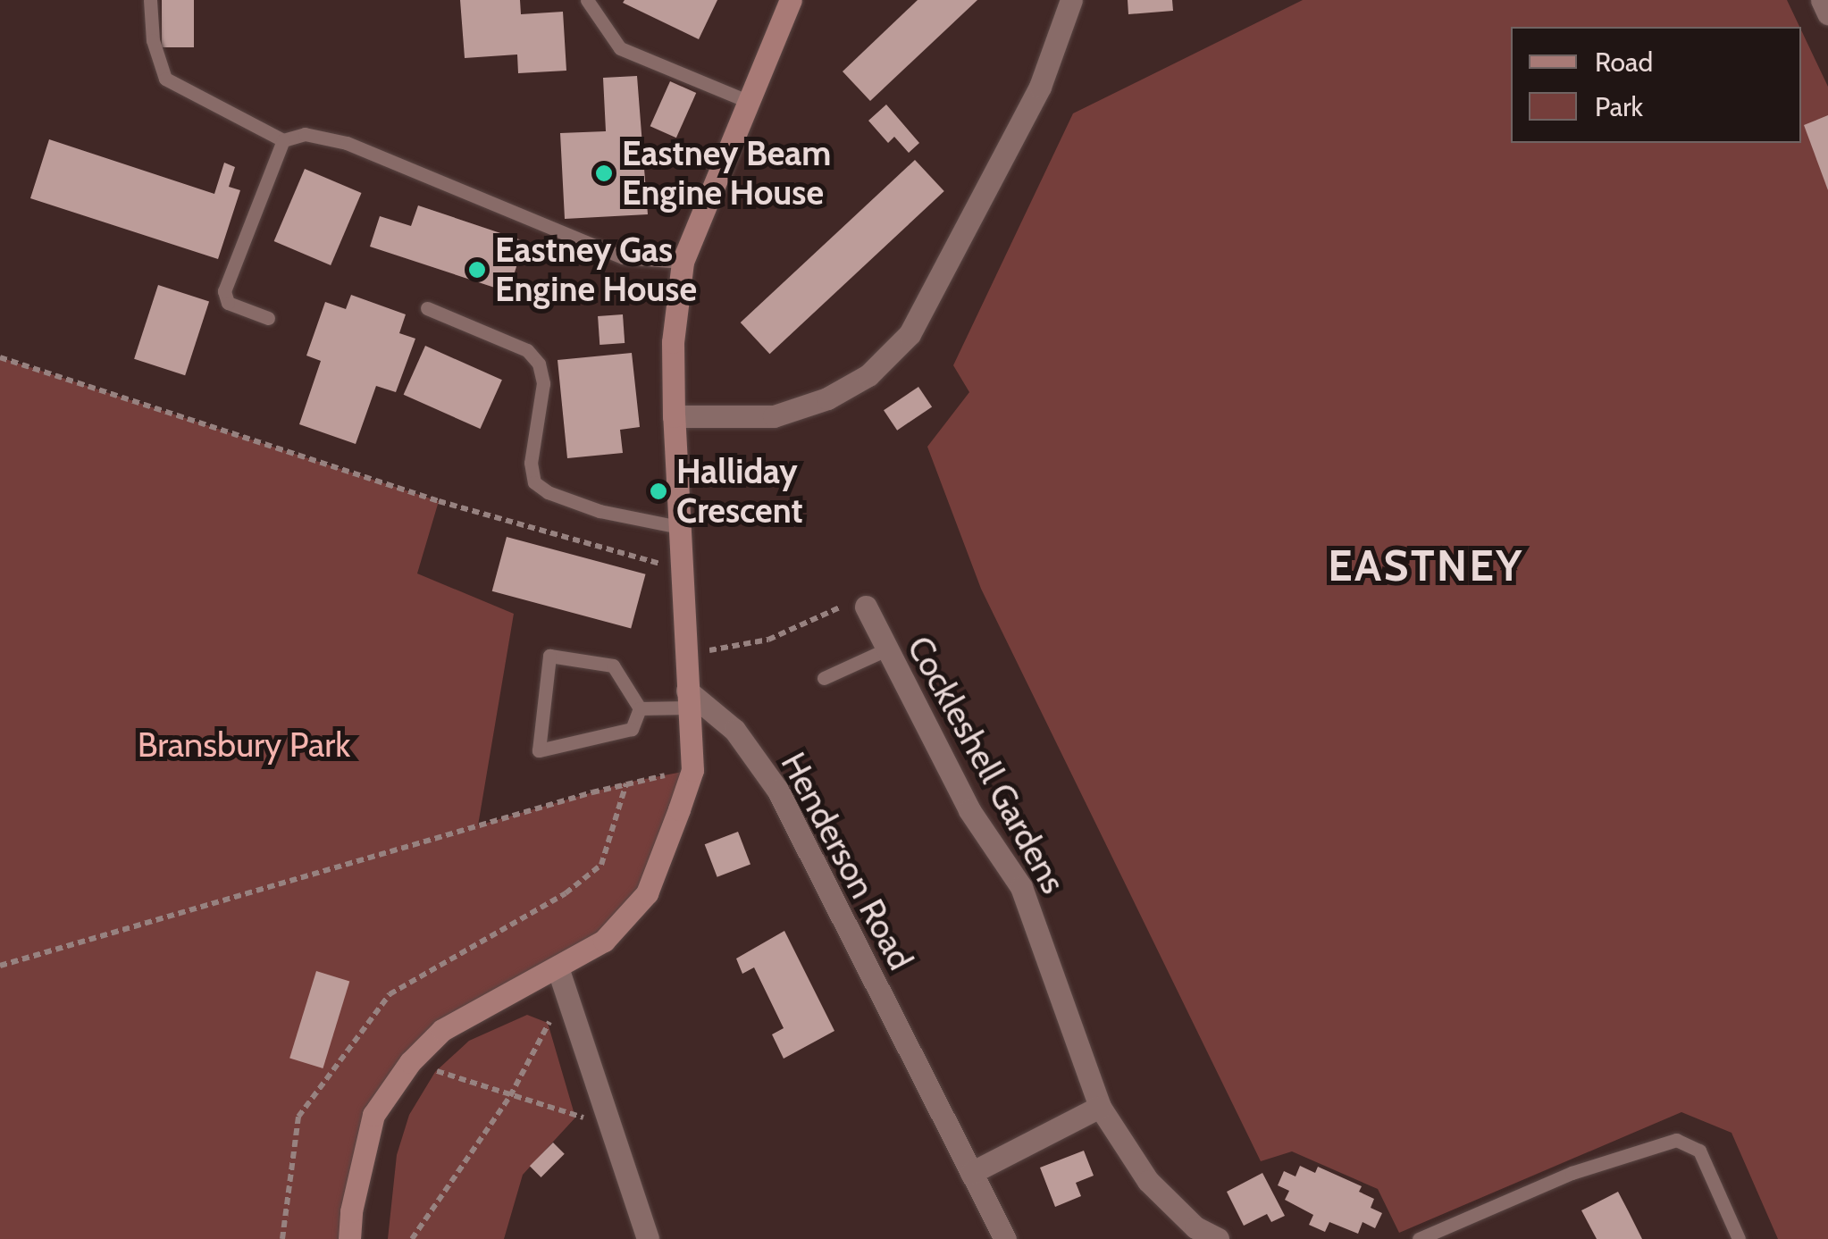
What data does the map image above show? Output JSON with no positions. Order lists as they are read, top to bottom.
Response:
{
  "streets": {
    "street": ["Cockleshell Gardens", "Henderson Road"]
  },
  "districts": ["EASTNEY"],
  "parks": ["Bransbury Park"],
  "places": ["Eastney Beam Engine House", "Eastney Gas Engine House", "Halliday Crescent"],
  "legend": ["Road", "Park"]
}
